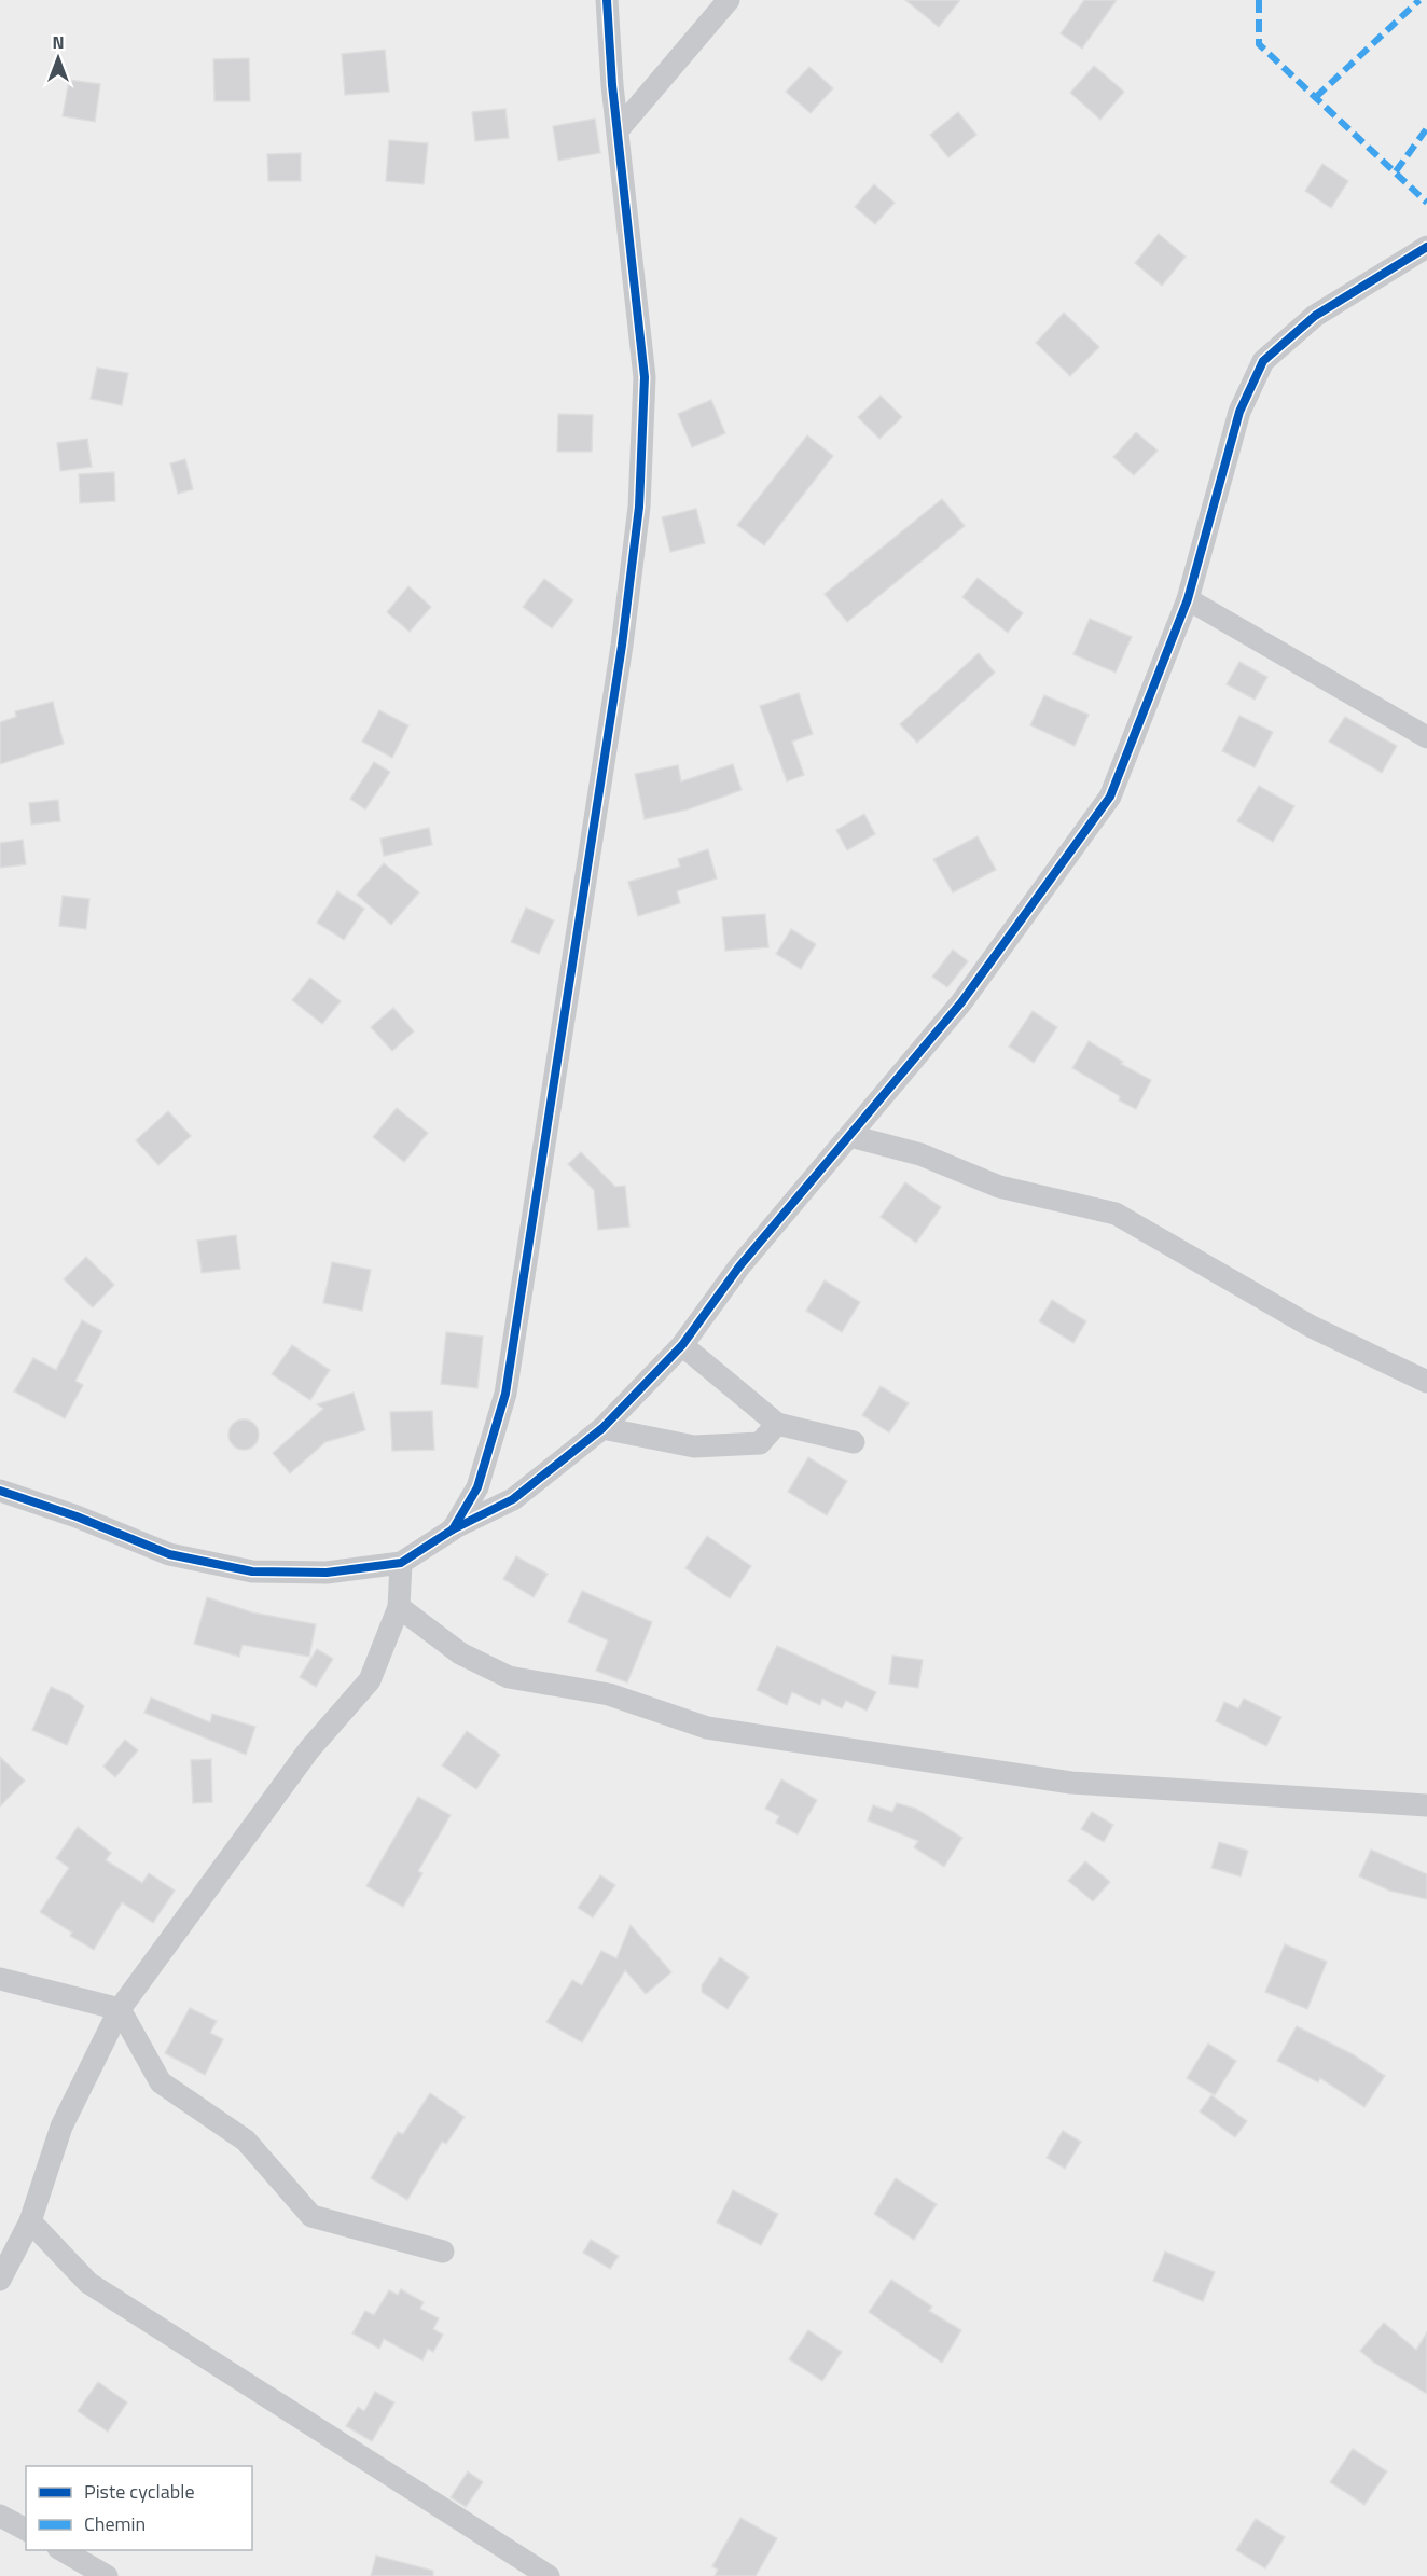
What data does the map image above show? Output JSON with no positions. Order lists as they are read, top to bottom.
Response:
{
  "legend": ["Piste cyclable", "Chemin"],
  "north": "top"
}
